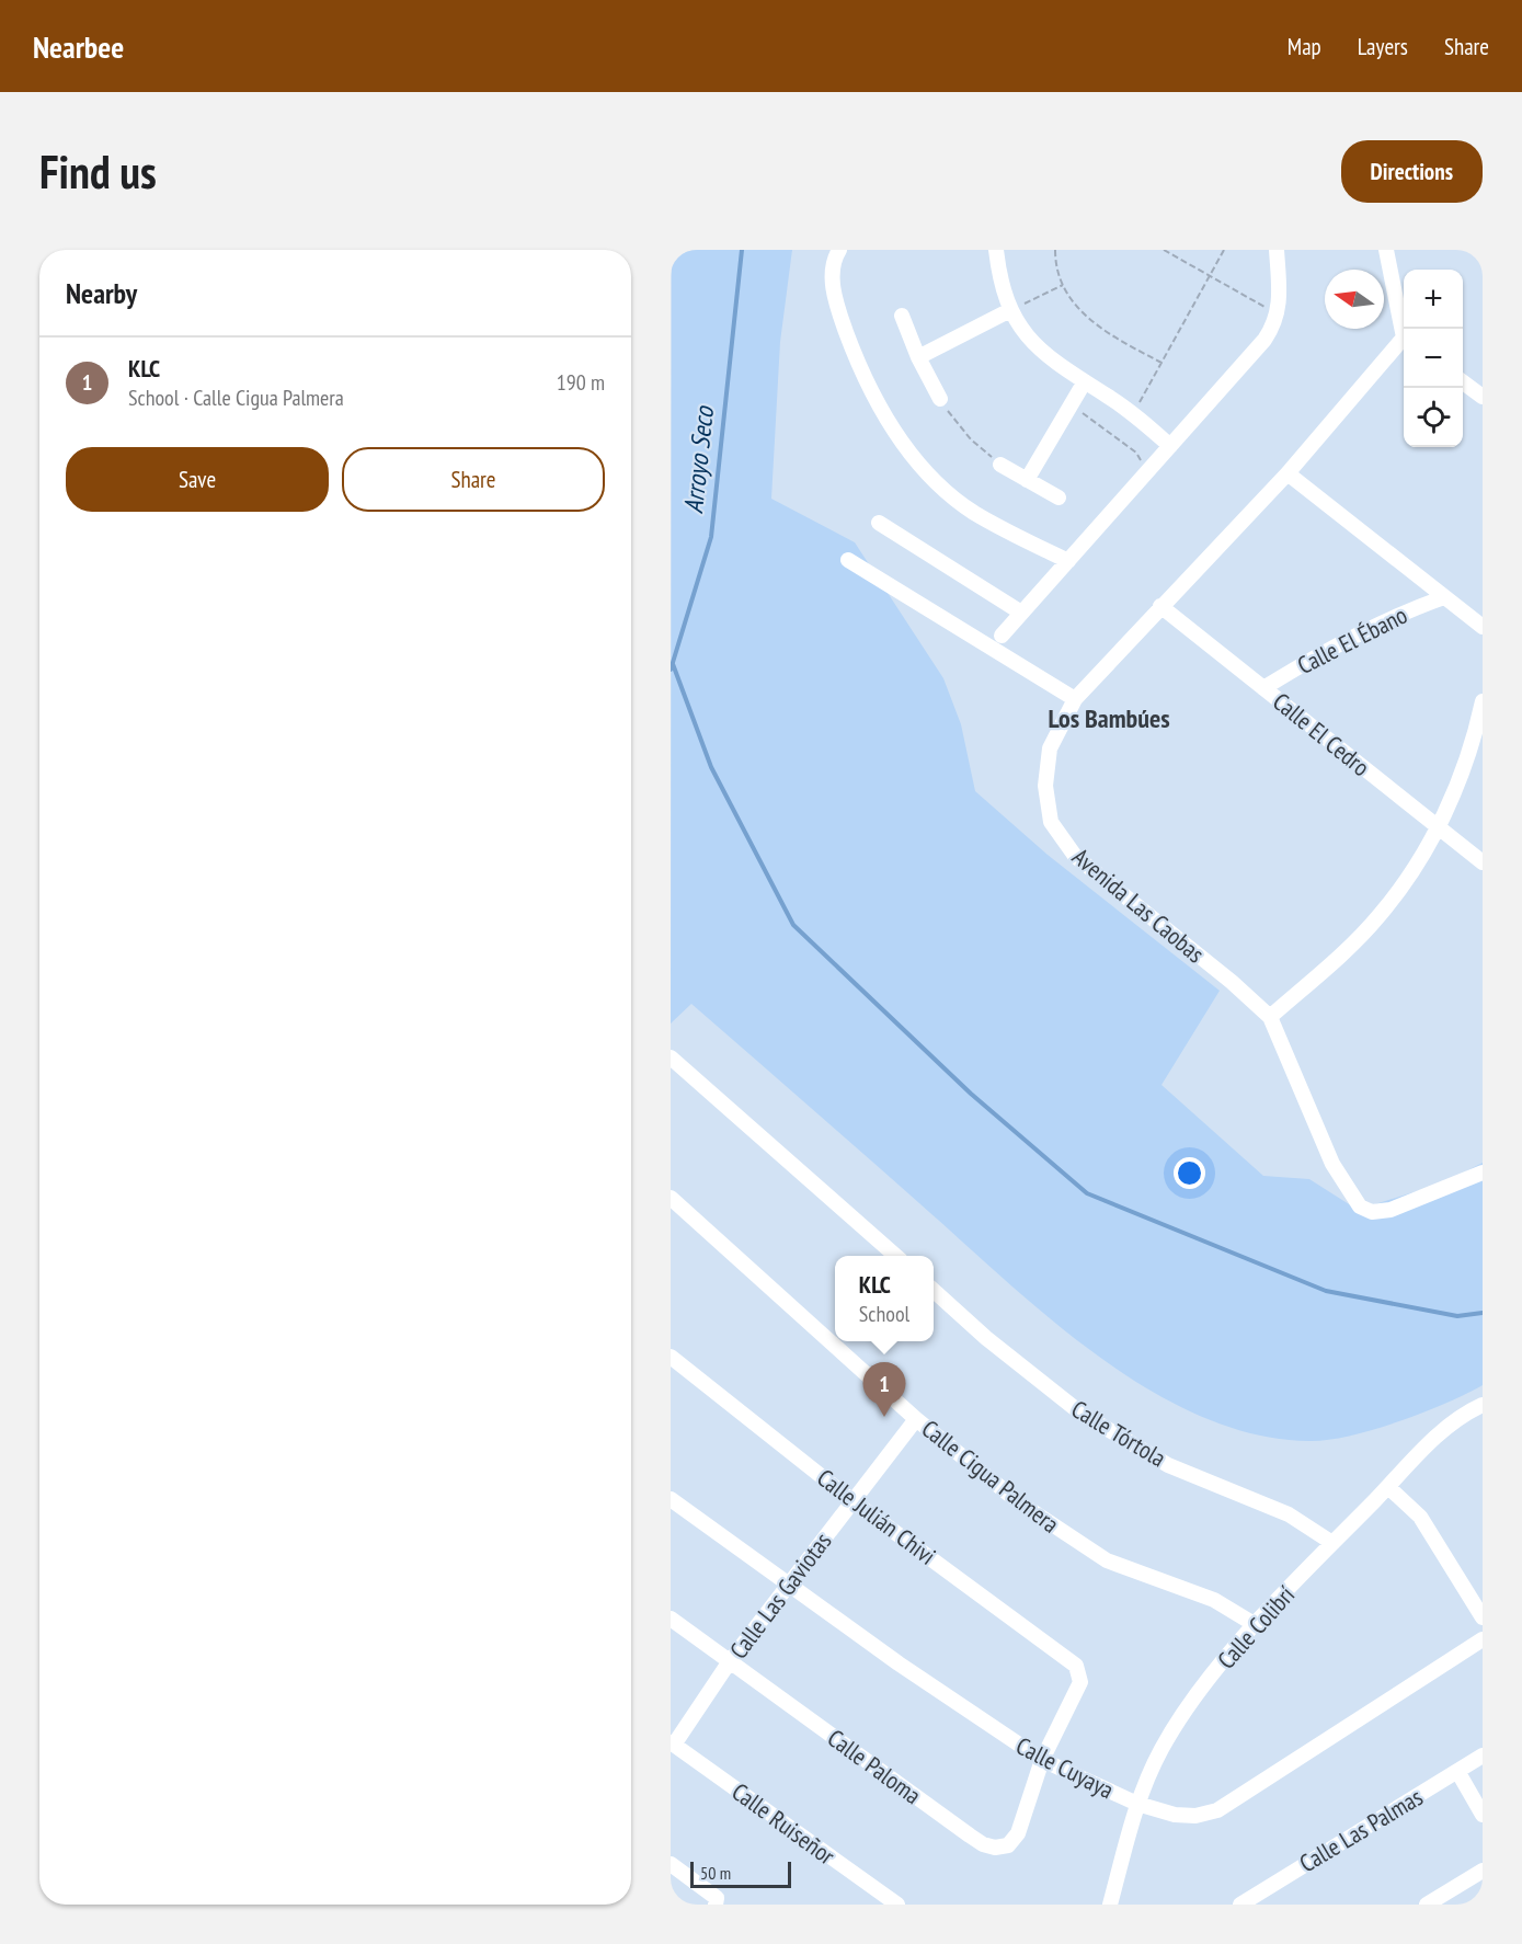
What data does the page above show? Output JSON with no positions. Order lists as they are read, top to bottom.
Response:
{
  "streets": {
    "street": [
      "Calle El Ébano",
      "Calle El Cedro",
      "Avenida Las Caobas",
      "Calle Tórtola",
      "Calle Cigua Palmera",
      "Calle Julián Chivi",
      "Calle Las Gaviotas",
      "Calle Colibrí",
      "Calle Paloma",
      "Calle Cuyaya",
      "Calle Ruiseñor",
      "Calle Las Palmas"
    ]
  },
  "crossings": [
    ["Calle El Ébano", "Calle El Cedro"],
    ["Calle El Cedro", "Avenida Las Caobas"],
    ["Calle Tórtola", "Calle Colibrí"],
    ["Calle Cigua Palmera", "Calle Las Gaviotas"],
    ["Calle Cigua Palmera", "Calle Colibrí"],
    ["Calle Julián Chivi", "Calle Las Gaviotas"],
    ["Calle Julián Chivi", "Calle Paloma"],
    ["Calle Julián Chivi", "Calle Cuyaya"],
    ["Calle Las Gaviotas", "Calle Paloma"],
    ["Calle Las Gaviotas", "Calle Cuyaya"],
    ["Calle Las Gaviotas", "Calle Ruiseñor"],
    ["Calle Colibrí", "Calle Cuyaya"],
    ["Calle Paloma", "Calle Cuyaya"]
  ],
  "districts": ["Los Bambúes"],
  "water": ["Arroyo Seco"],
  "scale_bar": "50 m",
  "north": "left",
  "page": {
    "header": "Nearbee",
    "nav": ["Map", "Layers", "Share"],
    "buttons": [
      "Directions",
      ["Save", "Share"]
    ],
    "title": "Find us",
    "heading": "Nearby",
    "map_buttons": ["+", "−"],
    "list": [
      {
        "mark": "1",
        "name": "KLC",
        "note": "School · Calle Cigua Palmera",
        "value": "190 m"
      }
    ],
    "popup": ["KLC", "School"],
    "pins": "1",
    "scale": "50 m"
  }
}
